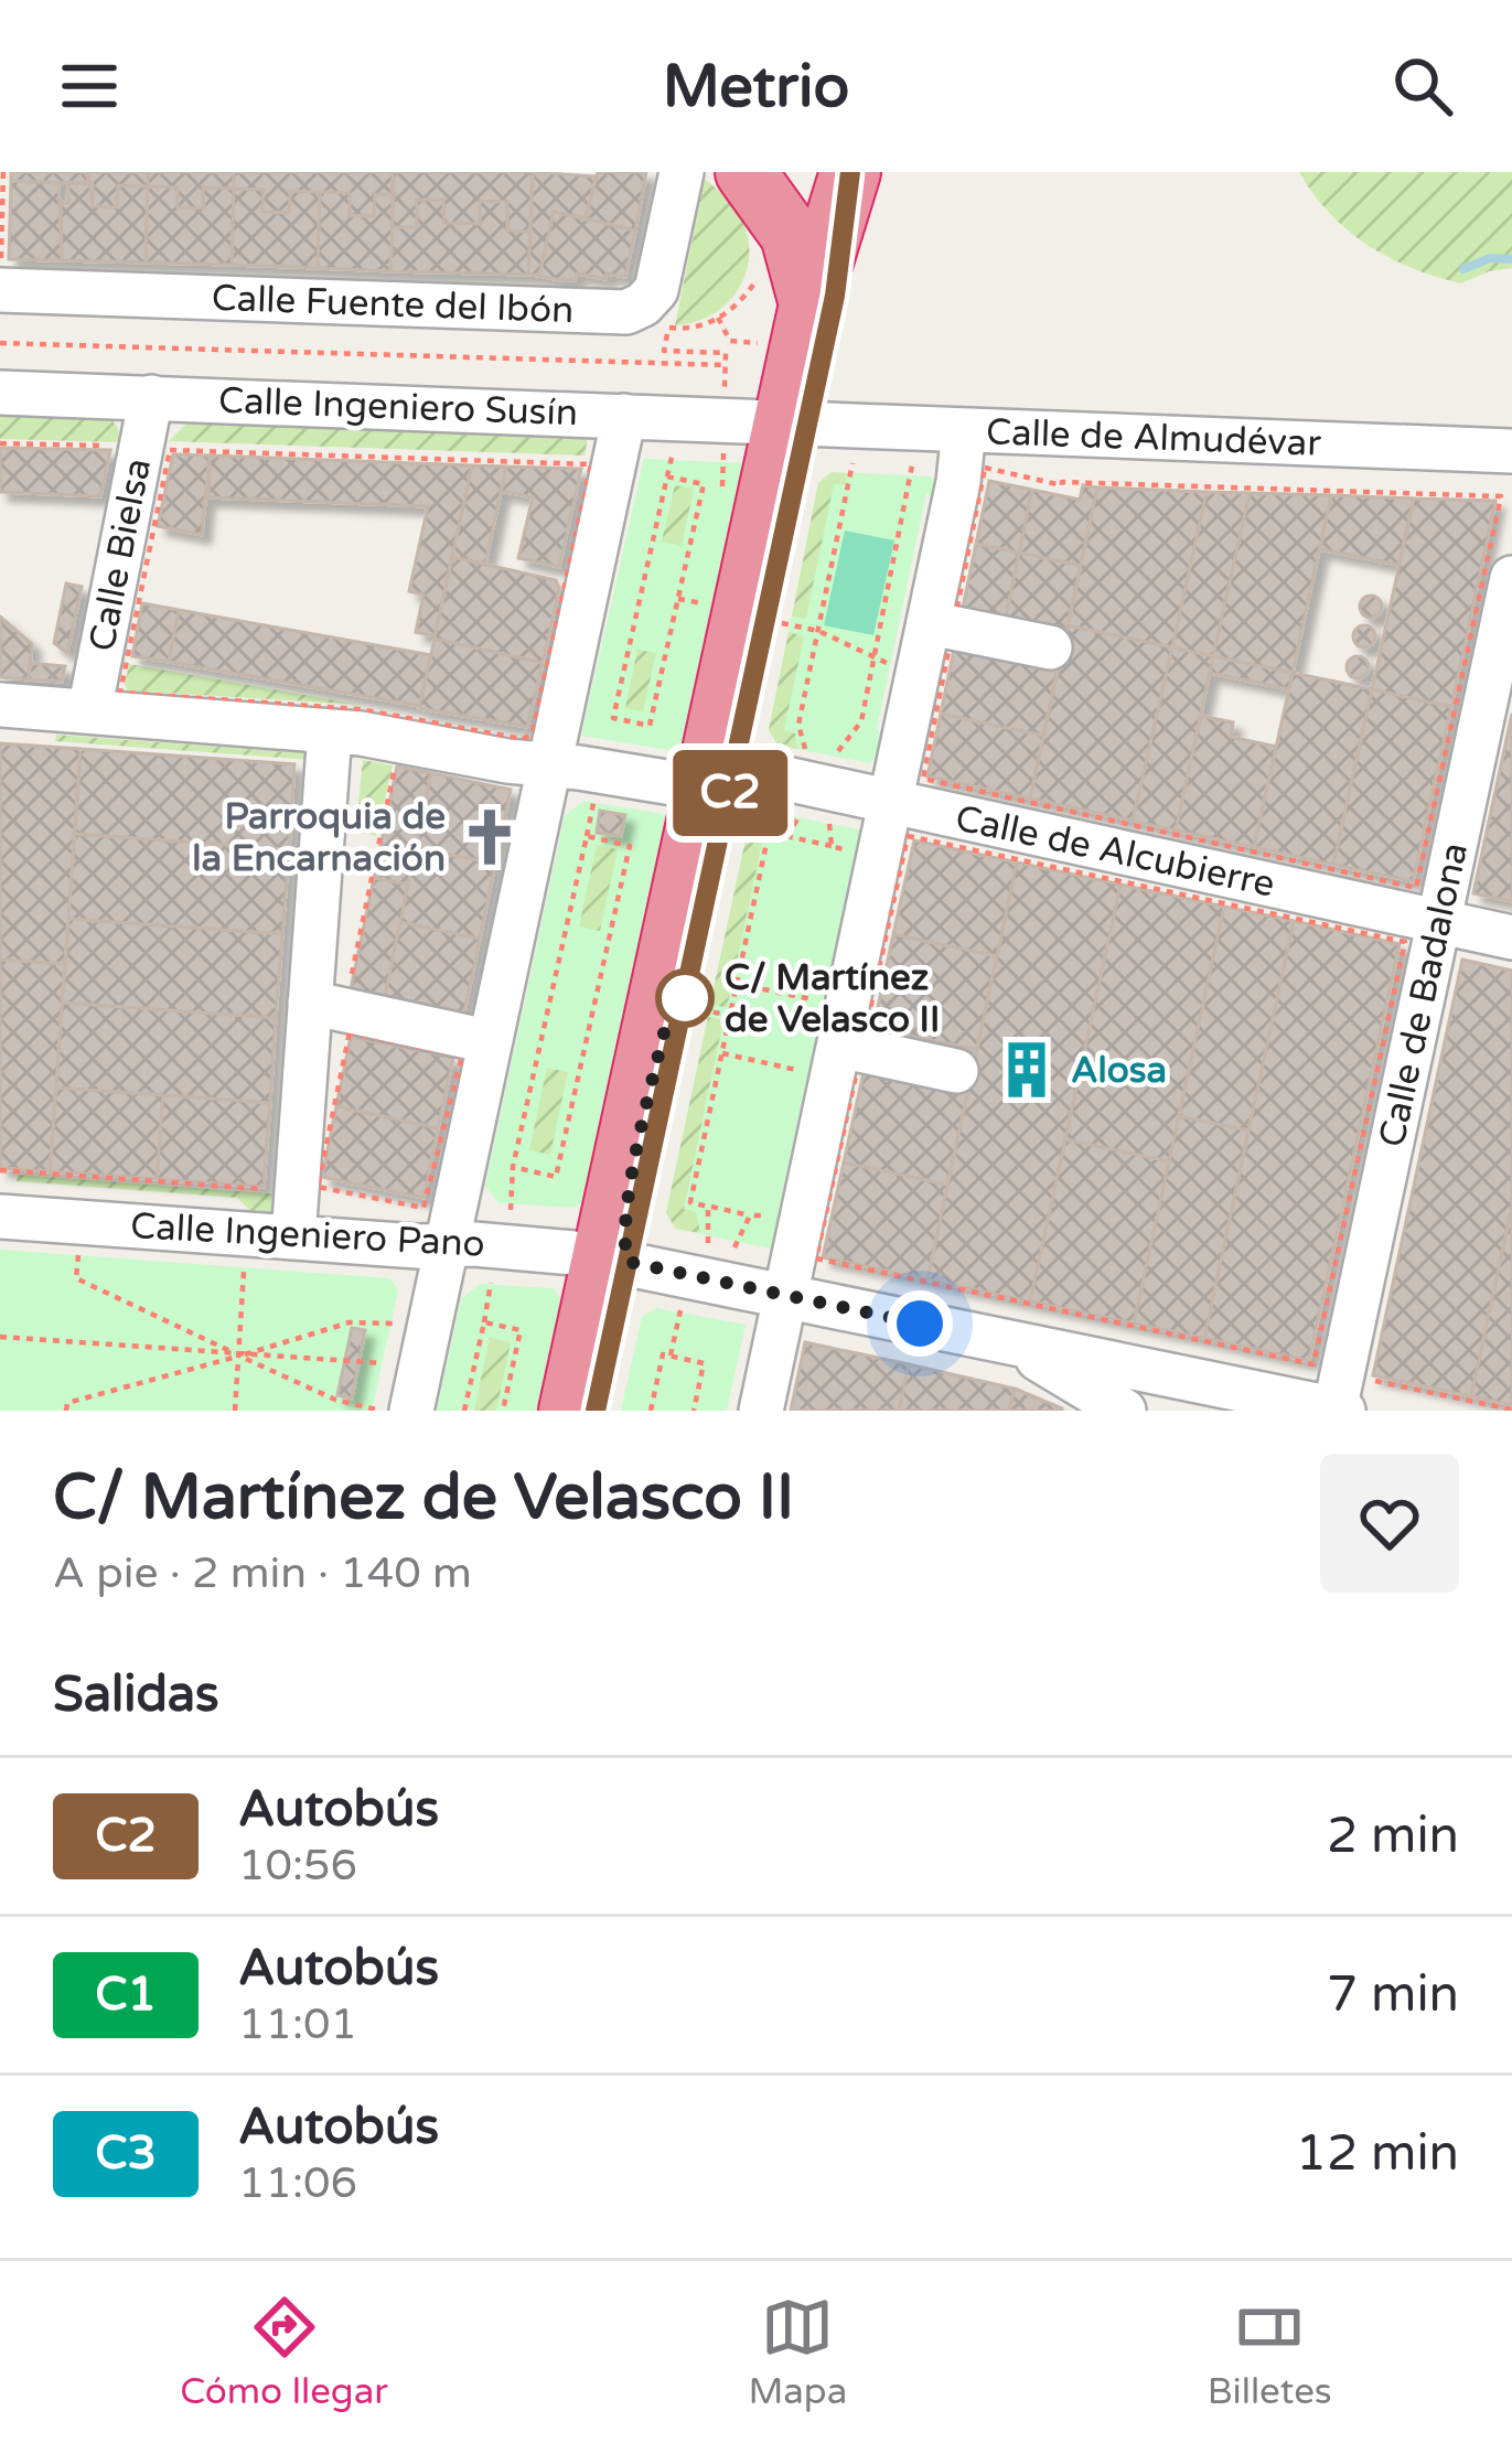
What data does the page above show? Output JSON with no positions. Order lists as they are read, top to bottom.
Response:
{
  "streets": {
    "street": [
      "Calle Fuente del Ibón",
      "Calle Ingeniero Susín",
      "Calle de Almudévar",
      "Calle Bielsa",
      "Calle de Alcubierre",
      "Calle de Badalona",
      "Calle Ingeniero Pano"
    ]
  },
  "crossings": [
    ["Calle Ingeniero Susín", "Calle de Almudévar"],
    ["Calle Ingeniero Susín", "Calle Bielsa"],
    ["Calle Bielsa", "Calle de Alcubierre"],
    ["Calle de Alcubierre", "Calle de Badalona"],
    ["Calle de Badalona", "Calle Ingeniero Pano"]
  ],
  "places": {
    "church": ["Parroquia de la Encarnación"],
    "other": ["C/ Martínez de Velasco II"],
    "building": ["Alosa"]
  },
  "lines": ["bus line C2"],
  "page": {
    "header": "Metrio",
    "on_map": "C2",
    "heading": [
      ["C/ Martínez de Velasco II", "A pie · 2 min · 140 m"],
      "Salidas"
    ],
    "list": [
      {
        "mark": "C2",
        "name": "Autobús",
        "note": "10:56",
        "value": "2 min"
      },
      {
        "mark": "C1",
        "name": "Autobús",
        "note": "11:01",
        "value": "7 min"
      },
      {
        "mark": "C3",
        "name": "Autobús",
        "note": "11:06",
        "value": "12 min"
      }
    ],
    "tabs": ["Cómo llegar", "Mapa", "Billetes"]
  }
}
